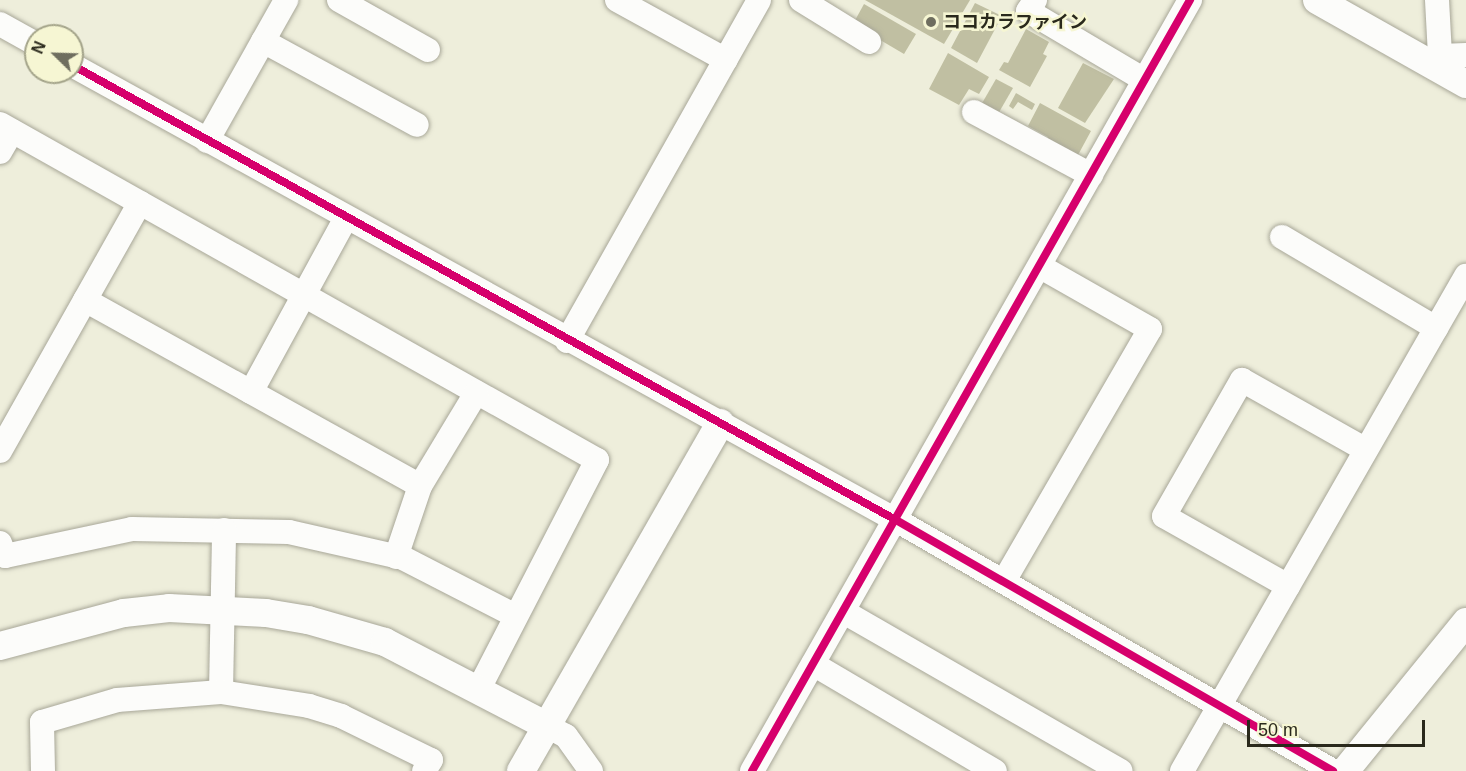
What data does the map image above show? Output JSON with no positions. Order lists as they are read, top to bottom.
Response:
{
  "places": ["ココカラファイン"],
  "scale_bar": "50 m",
  "north": "top left"
}
